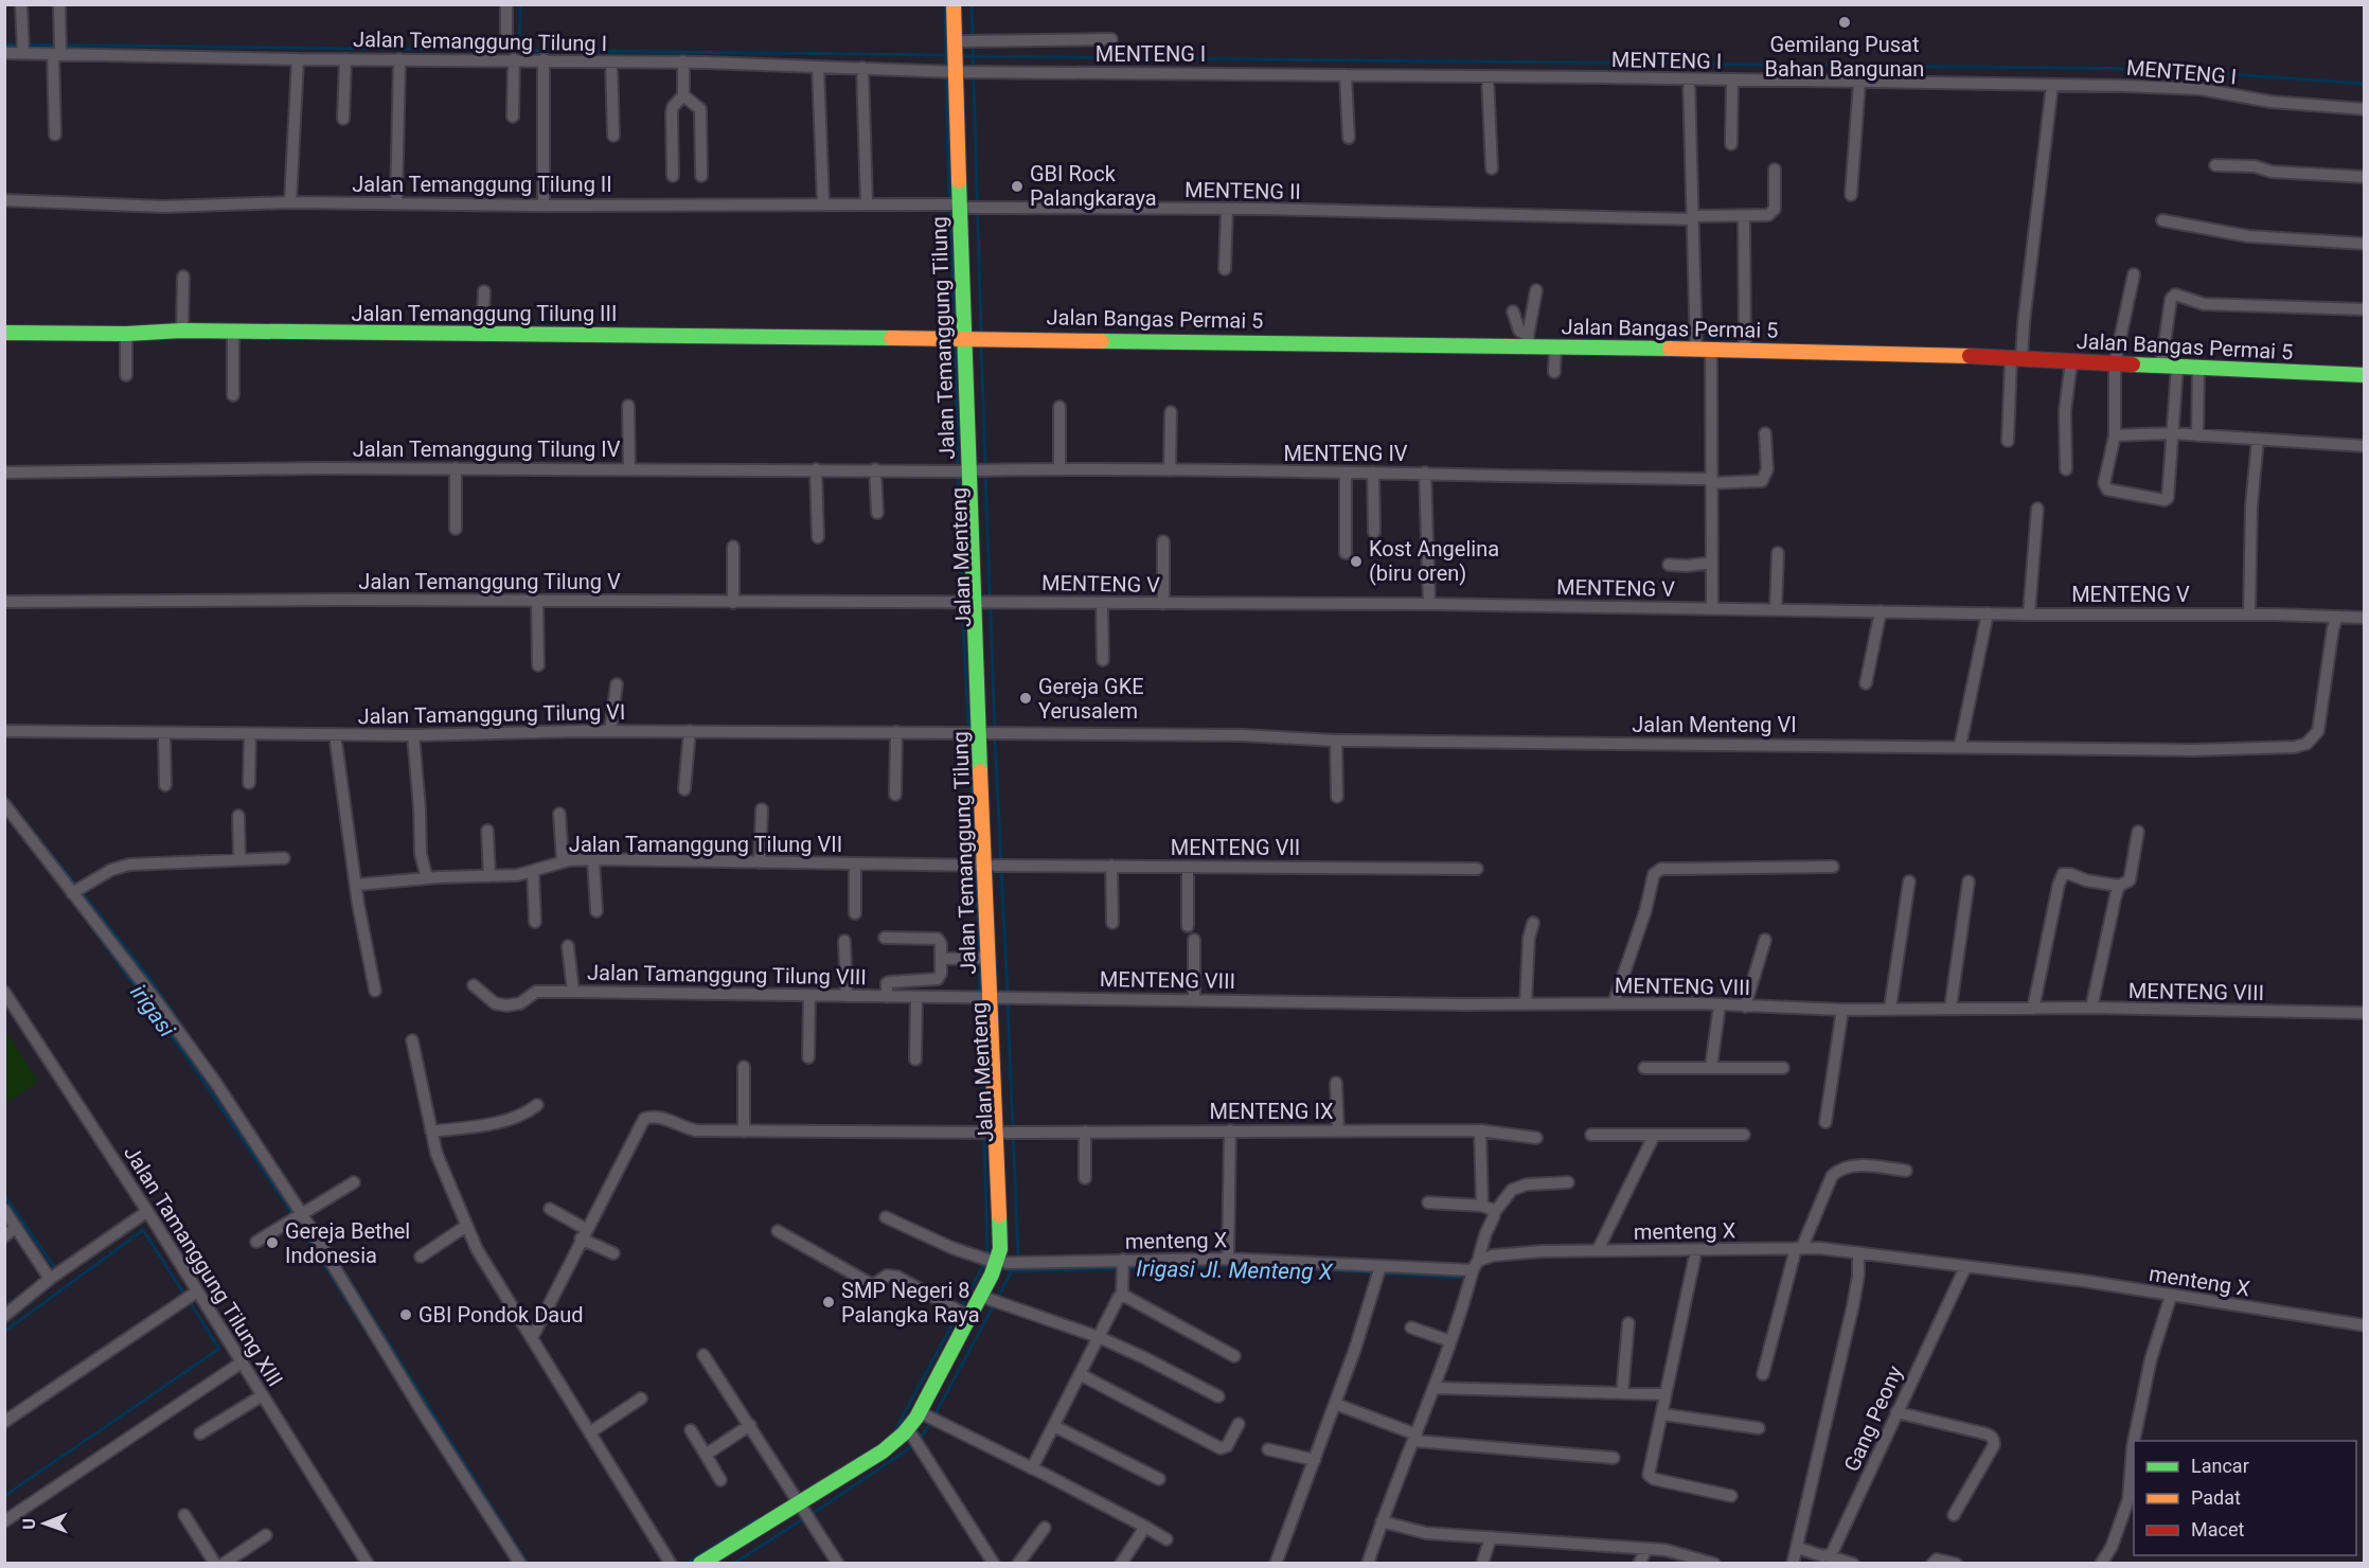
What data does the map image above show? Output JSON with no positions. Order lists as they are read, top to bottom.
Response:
{
  "streets": {
    "street": [
      "Jalan Temanggung Tilung I",
      "MENTENG I",
      "Jalan Temanggung Tilung II",
      "MENTENG II",
      "Jalan Temanggung Tilung III",
      "Jalan Bangas Permai 5",
      "Jalan Temanggung Tilung",
      "Jalan Temanggung Tilung IV",
      "MENTENG IV",
      "Jalan Menteng",
      "Jalan Temanggung Tilung V",
      "MENTENG V",
      "Jalan Tamanggung Tilung VI",
      "Jalan Menteng VI",
      "Jalan Tamanggung Tilung VII",
      "MENTENG VII",
      "Jalan Tamanggung Tilung VIII",
      "MENTENG VIII",
      "MENTENG IX",
      "menteng X",
      "Jalan Tamanggung Tilung XIII",
      "Gang Peony"
    ]
  },
  "crossings": [
    ["Jalan Temanggung Tilung I", "MENTENG I"],
    ["Jalan Temanggung Tilung I", "Jalan Temanggung Tilung"],
    ["MENTENG I", "Jalan Temanggung Tilung"],
    ["Jalan Temanggung Tilung II", "MENTENG II"],
    ["Jalan Temanggung Tilung II", "Jalan Temanggung Tilung"],
    ["MENTENG II", "Jalan Temanggung Tilung"],
    ["Jalan Temanggung Tilung III", "Jalan Bangas Permai 5"],
    ["Jalan Temanggung Tilung III", "Jalan Temanggung Tilung"],
    ["Jalan Bangas Permai 5", "Jalan Temanggung Tilung"],
    ["Jalan Temanggung Tilung", "Jalan Temanggung Tilung IV"],
    ["Jalan Temanggung Tilung", "MENTENG IV"],
    ["Jalan Temanggung Tilung", "Jalan Menteng"],
    ["Jalan Temanggung Tilung", "Jalan Temanggung Tilung V"],
    ["Jalan Temanggung Tilung", "MENTENG V"],
    ["Jalan Temanggung Tilung", "Jalan Tamanggung Tilung VI"],
    ["Jalan Temanggung Tilung", "Jalan Menteng VI"],
    ["Jalan Temanggung Tilung", "Jalan Tamanggung Tilung VII"],
    ["Jalan Temanggung Tilung", "MENTENG VII"],
    ["Jalan Temanggung Tilung", "Jalan Tamanggung Tilung VIII"],
    ["Jalan Temanggung Tilung", "MENTENG VIII"],
    ["Jalan Temanggung Tilung", "MENTENG IX"],
    ["Jalan Temanggung Tilung", "menteng X"],
    ["Jalan Temanggung Tilung IV", "MENTENG IV"],
    ["Jalan Menteng", "Jalan Tamanggung Tilung VII"],
    ["Jalan Menteng", "MENTENG VII"],
    ["Jalan Menteng", "Jalan Tamanggung Tilung VIII"],
    ["Jalan Menteng", "MENTENG VIII"],
    ["Jalan Temanggung Tilung V", "MENTENG V"],
    ["MENTENG V", "Jalan Menteng VI"],
    ["Jalan Tamanggung Tilung VI", "Jalan Menteng VI"],
    ["Jalan Tamanggung Tilung VII", "MENTENG VII"],
    ["Jalan Tamanggung Tilung VIII", "MENTENG VIII"],
    ["menteng X", "Gang Peony"]
  ],
  "water": ["irigasi", "Irigasi Jl. Menteng X"],
  "places": [
    "Gemilang Pusat Bahan Bangunan",
    "GBI Rock Palangkaraya",
    "Kost Angelina (biru oren)",
    "Gereja GKE Yerusalem",
    "Gereja Bethel Indonesia",
    "SMP Negeri 8 Palangka Raya",
    "GBI Pondok Daud"
  ],
  "legend": ["Lancar", "Padat", "Macet"],
  "north": "left"
}
